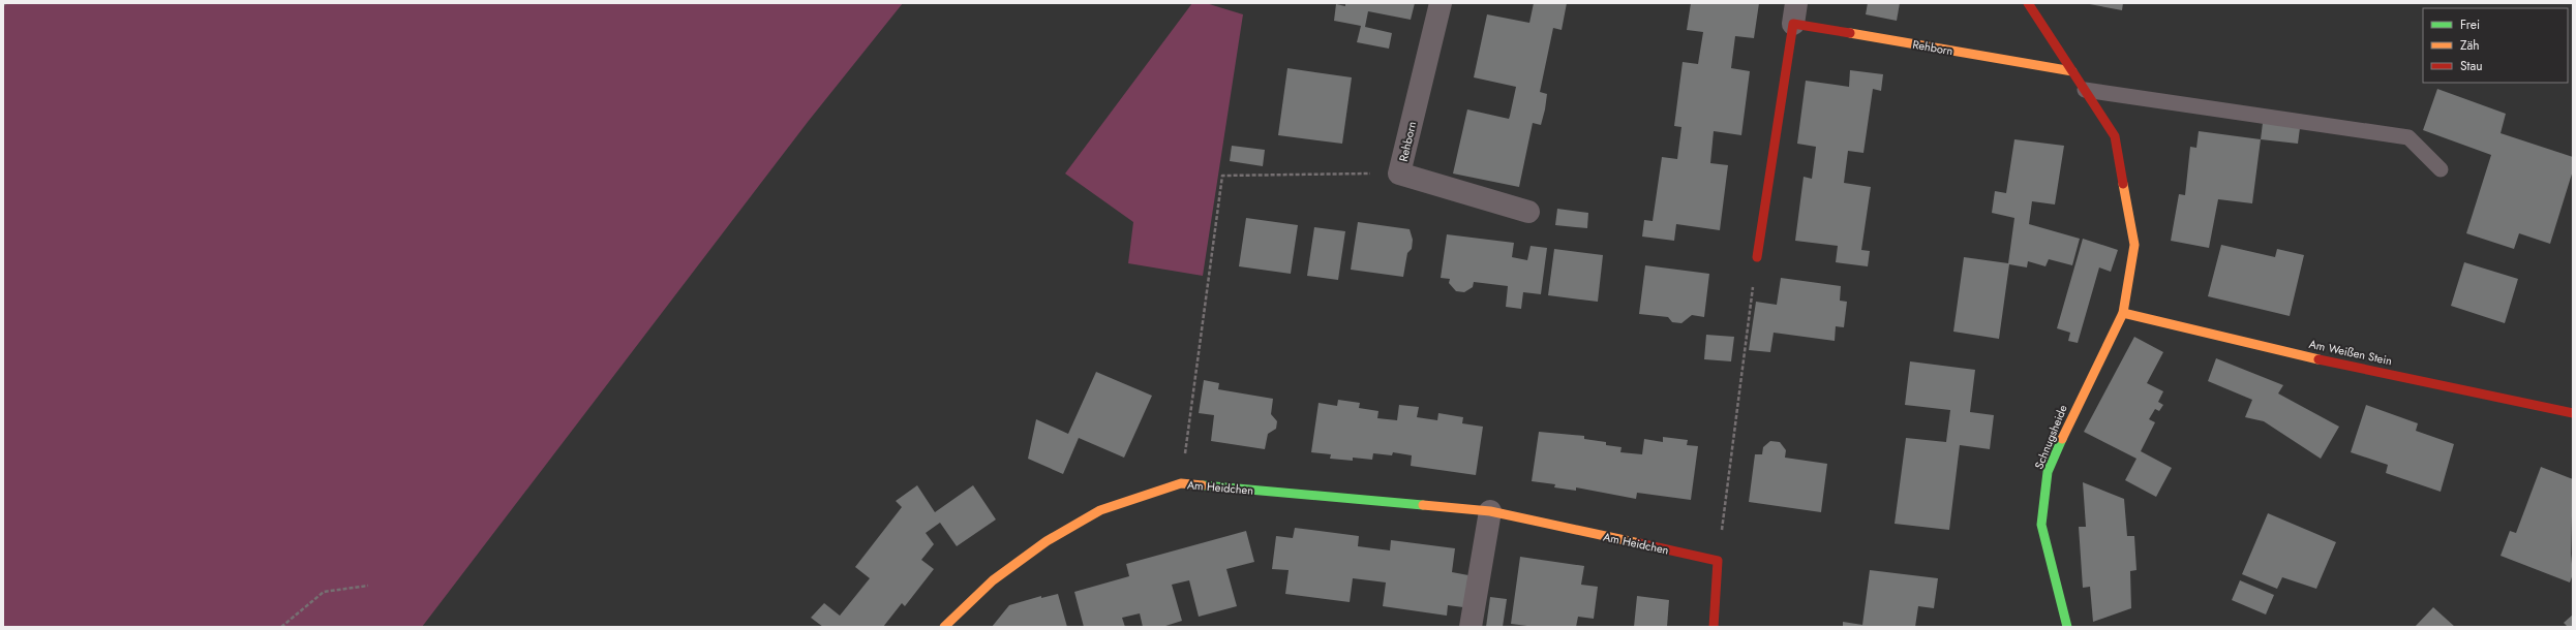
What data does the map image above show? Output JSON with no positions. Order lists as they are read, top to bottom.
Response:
{
  "streets": {
    "street": [
      "Rehborn",
      "Am Weißen Stein",
      "Schnugsheide",
      "Am Heidchen"
    ]
  },
  "crossings": [
    ["Am Weißen Stein", "Schnugsheide"]
  ],
  "legend": ["Frei", "Zäh", "Stau"]
}
